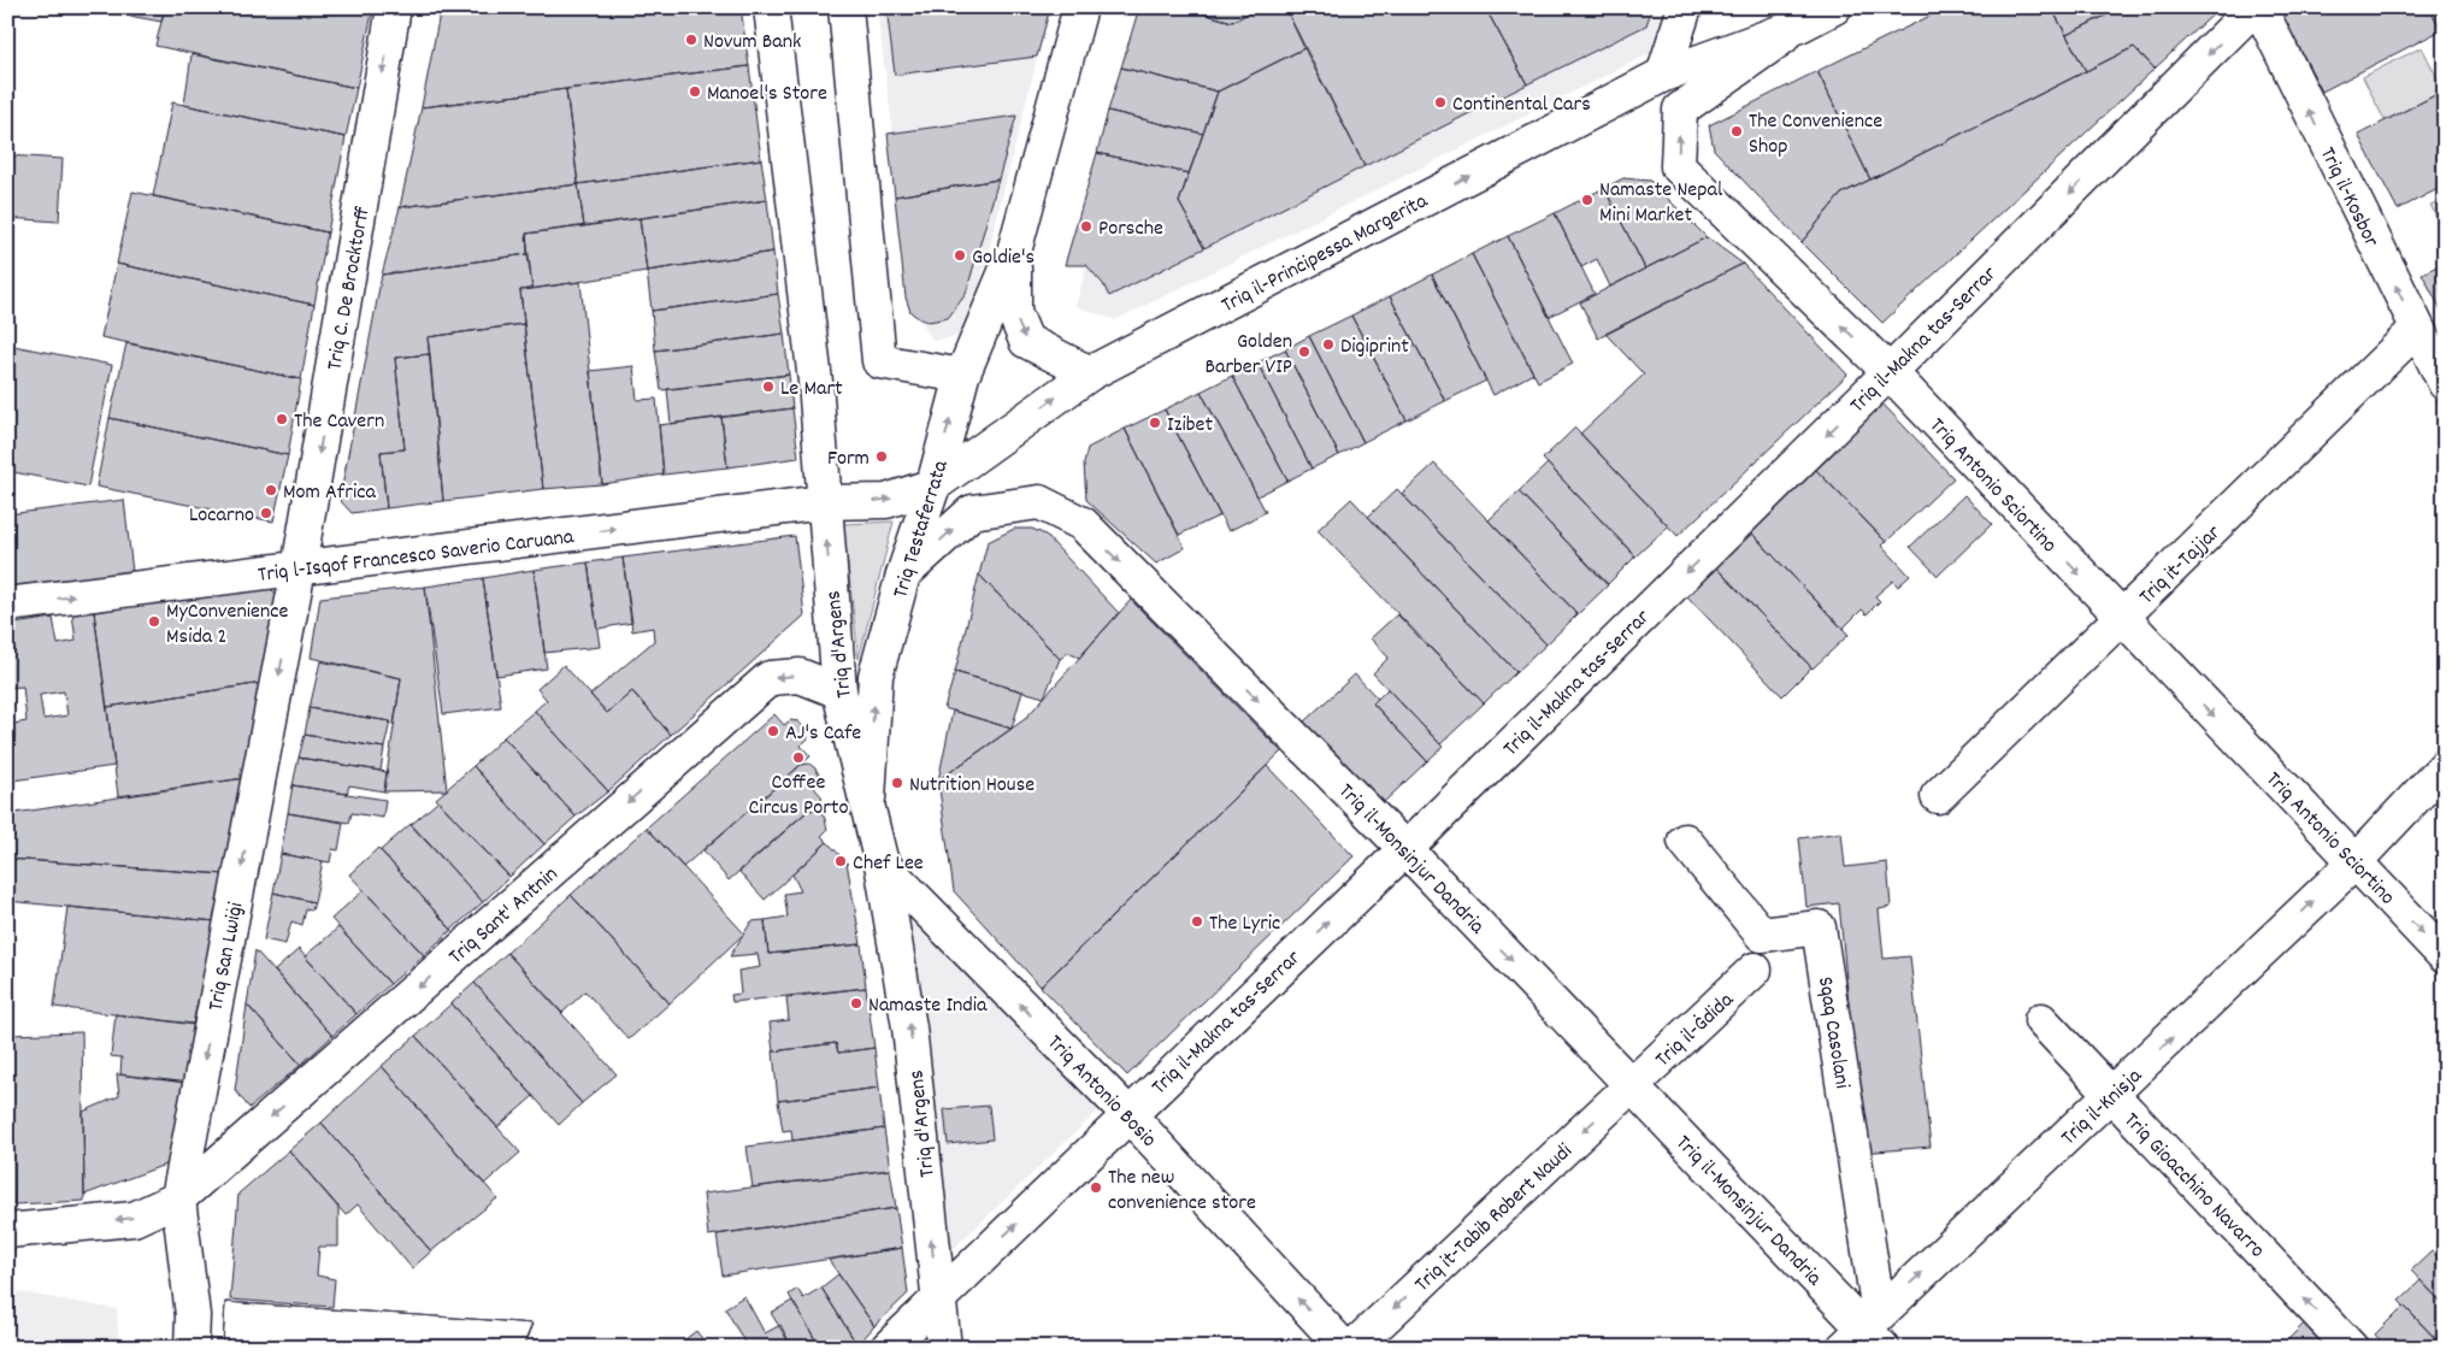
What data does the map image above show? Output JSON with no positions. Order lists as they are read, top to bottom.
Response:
{
  "streets": {
    "street": [
      "Triq il-Kosbor",
      "Triq il-Prinċipessa Margerita",
      "Triq C. De Brocktorff",
      "Triq il-Makna tas-Serrar",
      "Triq Antonio Sciortino",
      "Triq Testaferrata",
      "Triq l-Isqof Francesco Saverio Caruana",
      "Triq it-Tajjar",
      "Triq d'Argens",
      "Triq il-Monsinjur Dandria",
      "Triq Sant' Antnin",
      "Triq San Lwiġi",
      "Triq il-Ġdida",
      "Sqaq Casolani",
      "Triq Antonio Bosio",
      "Triq il-Knisja",
      "Triq Gioacchino Navarro",
      "Triq it-Tabib Robert Naudi"
    ]
  },
  "crossings": [
    ["Triq il-Kosbor", "Triq it-Tajjar"],
    ["Triq il-Prinċipessa Margerita", "Triq Antonio Sciortino"],
    ["Triq il-Prinċipessa Margerita", "Triq Testaferrata"],
    ["Triq il-Prinċipessa Margerita", "Triq l-Isqof Francesco Saverio Caruana"],
    ["Triq il-Prinċipessa Margerita", "Triq d'Argens"],
    ["Triq C. De Brocktorff", "Triq l-Isqof Francesco Saverio Caruana"],
    ["Triq C. De Brocktorff", "Triq San Lwiġi"],
    ["Triq il-Makna tas-Serrar", "Triq Antonio Sciortino"],
    ["Triq il-Makna tas-Serrar", "Triq d'Argens"],
    ["Triq il-Makna tas-Serrar", "Triq il-Monsinjur Dandria"],
    ["Triq il-Makna tas-Serrar", "Triq Antonio Bosio"],
    ["Triq Antonio Sciortino", "Triq it-Tajjar"],
    ["Triq Antonio Sciortino", "Triq il-Knisja"],
    ["Triq Testaferrata", "Triq d'Argens"],
    ["Triq Testaferrata", "Triq il-Monsinjur Dandria"],
    ["Triq l-Isqof Francesco Saverio Caruana", "Triq d'Argens"],
    ["Triq l-Isqof Francesco Saverio Caruana", "Triq San Lwiġi"],
    ["Triq d'Argens", "Triq Sant' Antnin"],
    ["Triq d'Argens", "Triq Antonio Bosio"],
    ["Triq il-Monsinjur Dandria", "Triq il-Ġdida"],
    ["Triq il-Monsinjur Dandria", "Sqaq Casolani"],
    ["Triq il-Monsinjur Dandria", "Triq il-Knisja"],
    ["Triq il-Monsinjur Dandria", "Triq it-Tabib Robert Naudi"],
    ["Triq Sant' Antnin", "Triq San Lwiġi"],
    ["Triq il-Ġdida", "Triq it-Tabib Robert Naudi"],
    ["Sqaq Casolani", "Triq il-Knisja"],
    ["Triq il-Knisja", "Triq Gioacchino Navarro"]
  ],
  "one_way": [
    "Triq il-Kosbor",
    "Triq il-Prinċipessa Margerita",
    "Triq C. De Brocktorff",
    "Triq l-Isqof Francesco Saverio Caruana",
    "Triq d'Argens",
    "Triq il-Monsinjur Dandria",
    "Triq Sant' Antnin",
    "Triq San Lwiġi",
    "Triq Antonio Bosio",
    "Triq il-Knisja",
    "Triq Gioacchino Navarro",
    "Triq it-Tabib Robert Naudi"
  ],
  "places": [
    "Novum Bank",
    "Manoel's Store",
    "Continental Cars",
    "The Convenience Shop",
    "Namaste Nepal Mini Market",
    "Porsche",
    "Goldie's",
    "Digiprint",
    "Golden Barber VIP",
    "Le Mart",
    "The Cavern",
    "Izibet",
    "Form",
    "Mom Africa",
    "Locarno",
    "MyConvenience Msida 2",
    "AJ's Cafe",
    "Coffee Circus Porto",
    "Nutrition House",
    "Chef Lee",
    "The Lyric",
    "Namaste India",
    "The new convenience store"
  ]
}
